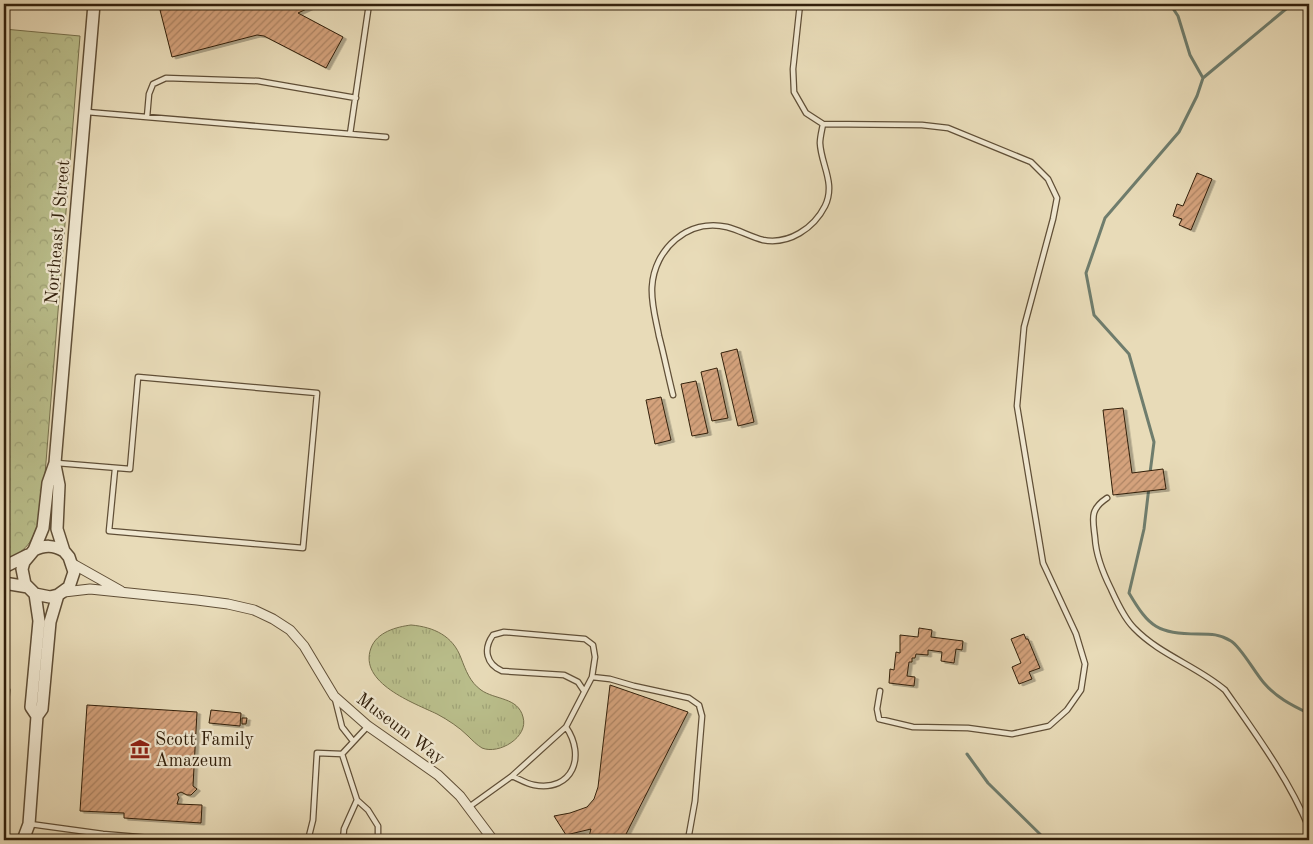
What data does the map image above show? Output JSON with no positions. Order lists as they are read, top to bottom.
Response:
{
  "streets": {
    "street": ["Northeast J Street", "Museum Way"]
  },
  "crossings": [
    ["Northeast J Street", "Museum Way"]
  ],
  "places": {
    "museum": ["Scott Family Amazeum"]
  }
}
